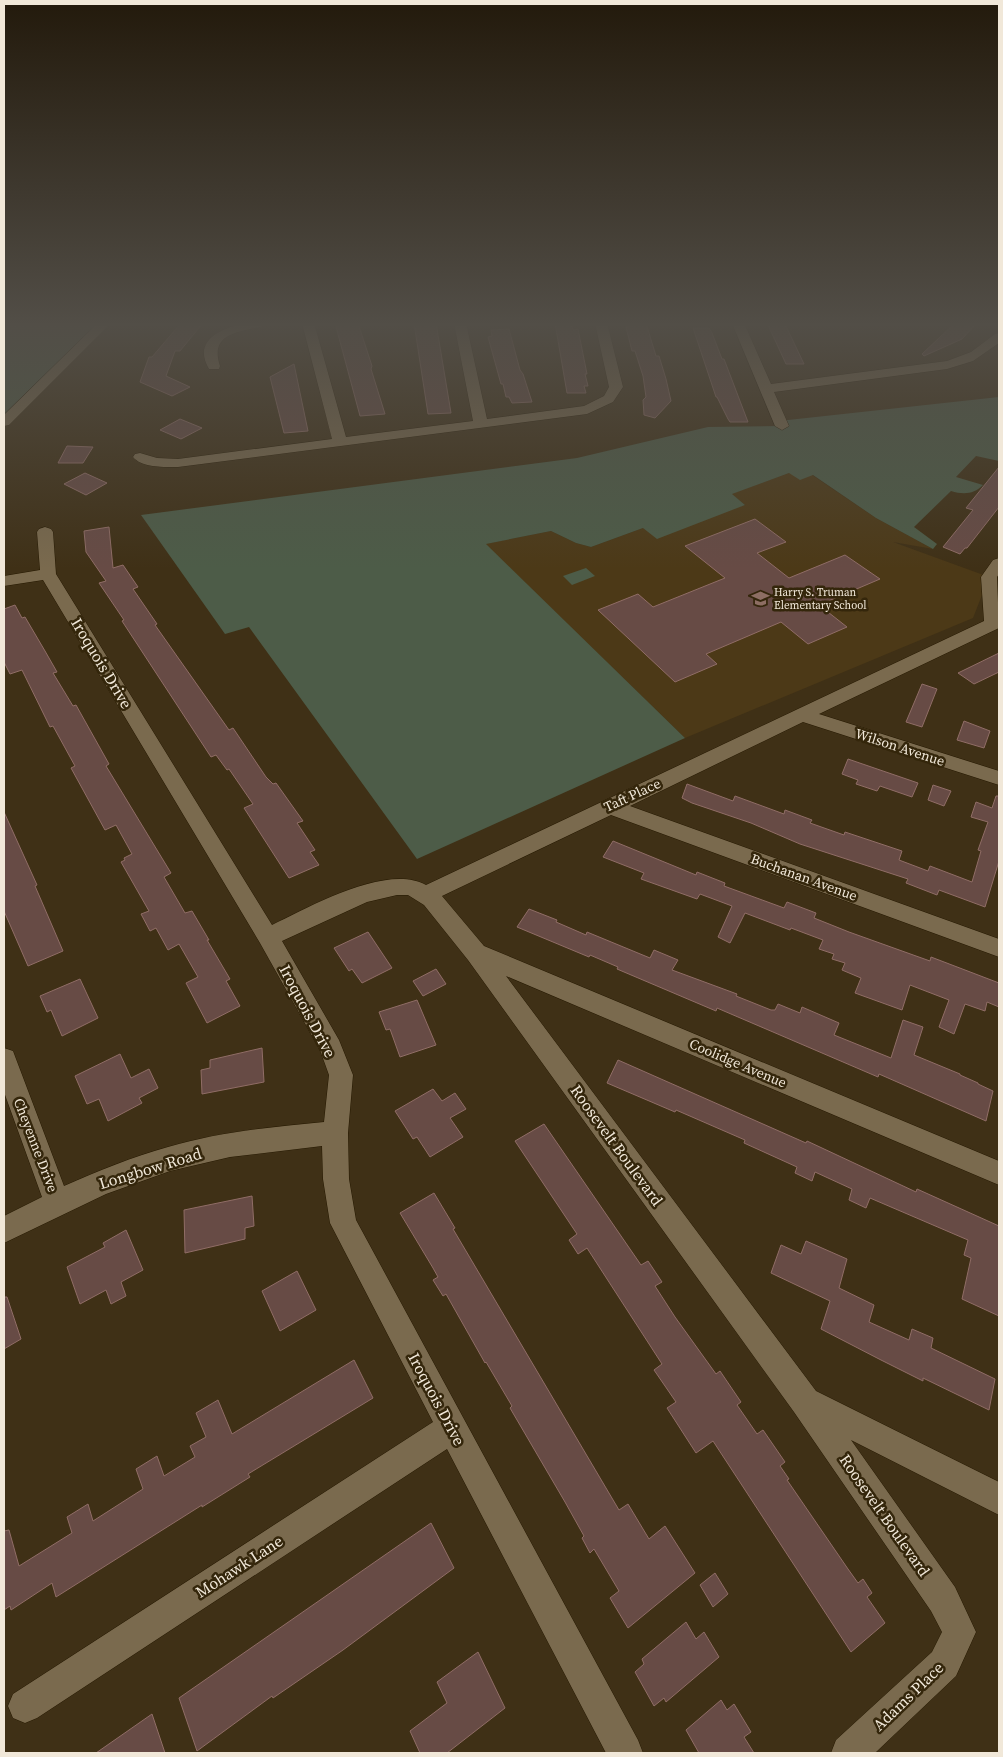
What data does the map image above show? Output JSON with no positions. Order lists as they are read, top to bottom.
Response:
{
  "streets": {
    "street": [
      "Iroquois Drive",
      "Wilson Avenue",
      "Taft Place",
      "Buchanan Avenue",
      "Coolidge Avenue",
      "Cheyenne Drive",
      "Roosevelt Boulevard",
      "Longbow Road",
      "Mohawk Lane",
      "Adams Place"
    ]
  },
  "crossings": [
    ["Iroquois Drive", "Longbow Road"],
    ["Iroquois Drive", "Mohawk Lane"],
    ["Wilson Avenue", "Taft Place"],
    ["Taft Place", "Buchanan Avenue"],
    ["Taft Place", "Roosevelt Boulevard"],
    ["Coolidge Avenue", "Roosevelt Boulevard"],
    ["Cheyenne Drive", "Longbow Road"],
    ["Roosevelt Boulevard", "Adams Place"]
  ],
  "places": {
    "school or university": ["Harry S. Truman Elementary School"]
  }
}
